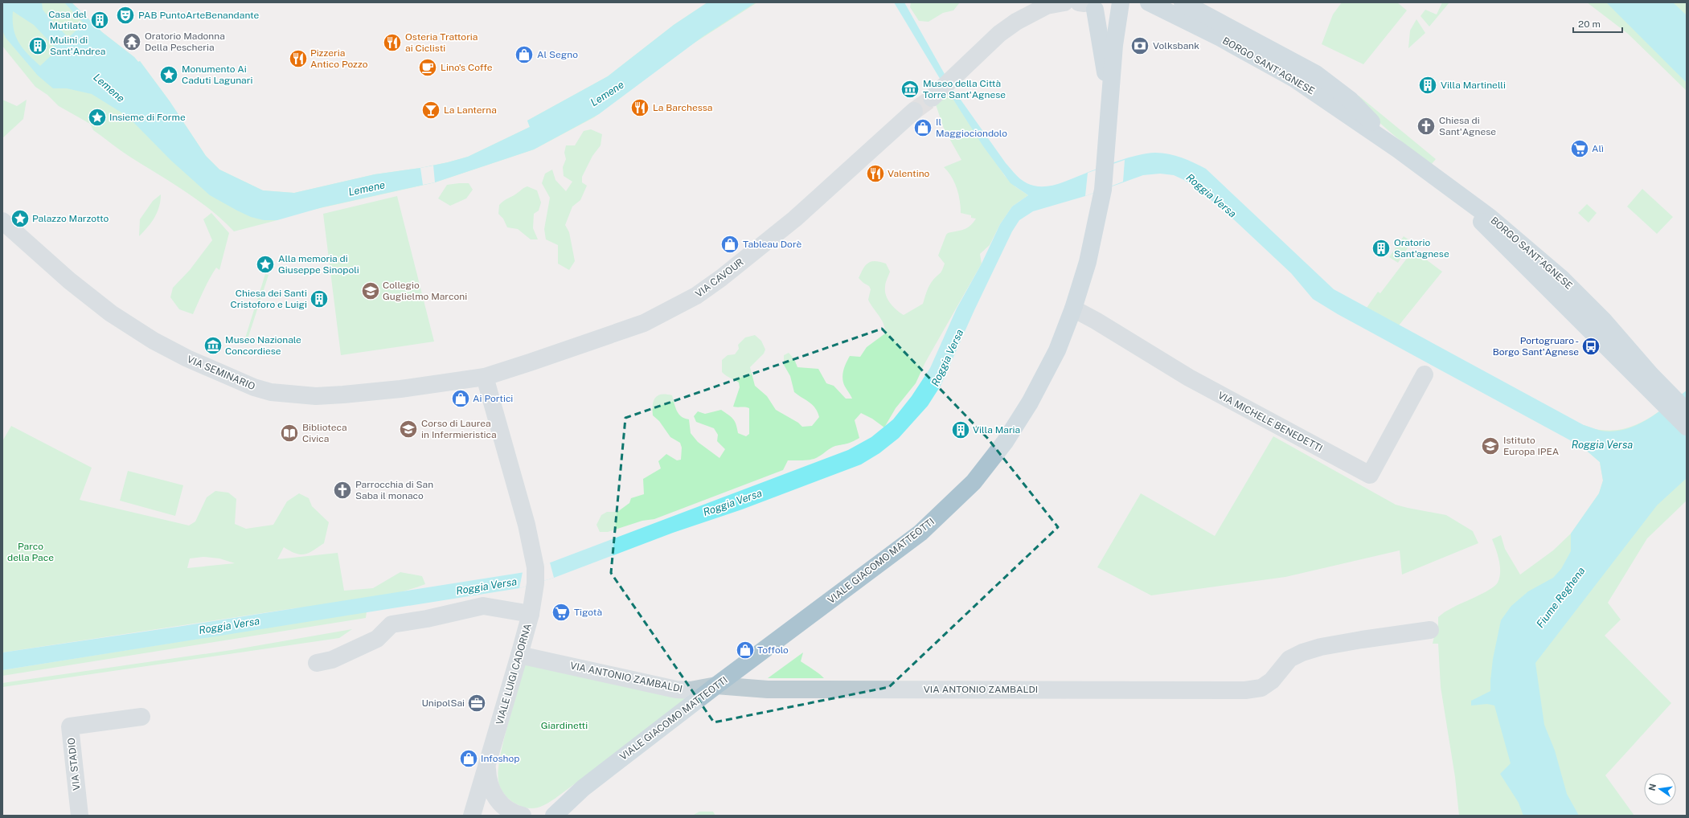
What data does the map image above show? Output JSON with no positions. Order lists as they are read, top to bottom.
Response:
{
  "streets": {
    "main road": ["BORGO SANT'AGNESE", "VIALE GIACOMO MATTEOTTI"],
    "street": [
      "VIA CAVOUR",
      "VIA SEMINARIO",
      "VIA MICHELE BENEDETTI",
      "VIALE LUIGI CADORNA",
      "VIA ANTONIO ZAMBALDI",
      "VIA STADIO"
    ]
  },
  "crossings": [
    ["VIA CAVOUR", "VIA SEMINARIO"],
    ["VIA MICHELE BENEDETTI", "VIALE GIACOMO MATTEOTTI"],
    ["VIALE GIACOMO MATTEOTTI", "VIA ANTONIO ZAMBALDI"],
    ["VIALE LUIGI CADORNA", "VIA ANTONIO ZAMBALDI"]
  ],
  "water": ["Lemene", "Roggia Versa", "Fiume Reghena"],
  "parks": ["Parco della Pace", "Giardinetti"],
  "places": {
    "theatre": ["PAB PuntoArteBenandante"],
    "building": [
      "Casa del Mutilato",
      "Mulini di Sant'Andrea",
      "Villa Martinelli",
      "Oratorio Sant'agnese",
      "Chiesa dei Santi Cristoforo e Luigi",
      "Villa Maria"
    ],
    "temple": ["Oratorio Madonna Della Pescheria"],
    "restaurant": [
      "Osteria Trattoria ai Ciclisti",
      "Pizzeria Antico Pozzo",
      "La Barchessa",
      "Valentino"
    ],
    "bank": ["Volksbank"],
    "shop": [
      "Al Segno",
      "Il Maggiociondolo",
      "Tableau Dorè",
      "Ai Portici",
      "Toffolo",
      "Infoshop"
    ],
    "cafe": ["Lino's Coffe"],
    "place": [
      "Monumento Ai Caduti Lagunari",
      "Insieme di Forme",
      "Palazzo Marzotto",
      "Alla memoria di Giuseppe Sinopoli"
    ],
    "museum": ["Museo della Città Torre Sant'Agnese", "Museo Nazionale Concordiese"],
    "bar": ["La Lanterna"],
    "church": ["Chiesa di Sant'Agnese", "Parrocchia di San Saba il monaco"],
    "supermarket": ["Alì", "Tigotà"],
    "school or university": ["Collegio Guglielmo Marconi", "Corso di Laurea in Infermieristica", "Istituto Europa IPEA"],
    "bus stop": ["Portogruaro - Borgo Sant'Agnese"],
    "library": ["Biblioteca Civica"],
    "office": ["UnipolSai"]
  },
  "scale_bar": "20 m",
  "north": "left"
}
